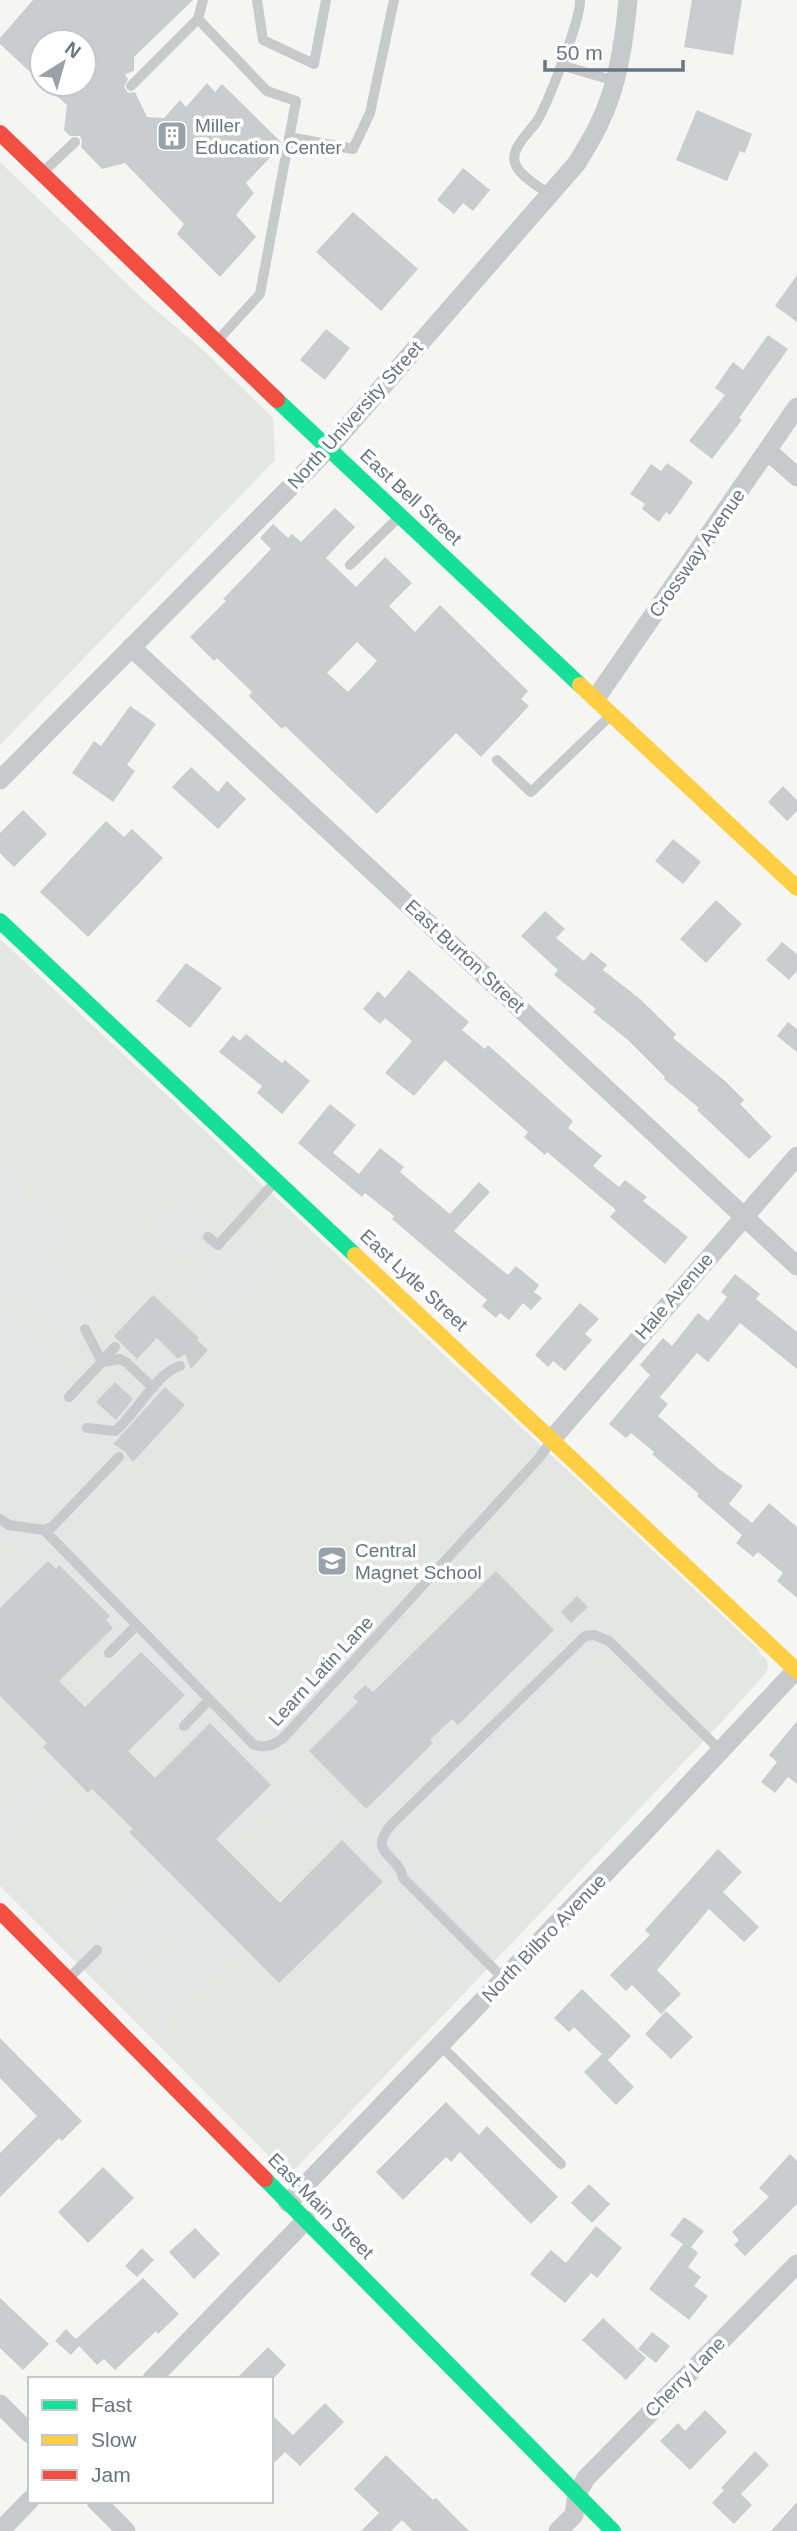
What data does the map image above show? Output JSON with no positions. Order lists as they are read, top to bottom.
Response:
{
  "streets": {
    "street": [
      "North University Street",
      "East Bell Street",
      "Crossway Avenue",
      "East Burton Street",
      "East Lytle Street",
      "Hale Avenue",
      "North Bilbro Avenue",
      "East Main Street",
      "Cherry Lane"
    ],
    "lane": ["Learn Latin Lane"]
  },
  "crossings": [
    ["North University Street", "East Bell Street"],
    ["North University Street", "East Burton Street"],
    ["East Bell Street", "Crossway Avenue"],
    ["East Burton Street", "Hale Avenue"],
    ["East Lytle Street", "Hale Avenue"],
    ["East Lytle Street", "Learn Latin Lane"],
    ["East Lytle Street", "North Bilbro Avenue"],
    ["Hale Avenue", "Learn Latin Lane"],
    ["North Bilbro Avenue", "East Main Street"],
    ["East Main Street", "Cherry Lane"]
  ],
  "places": {
    "building": ["Miller Education Center"],
    "school or university": ["Central Magnet School"]
  },
  "legend": ["Fast", "Slow", "Jam"],
  "scale_bar": "50 m",
  "north": "top right"
}
